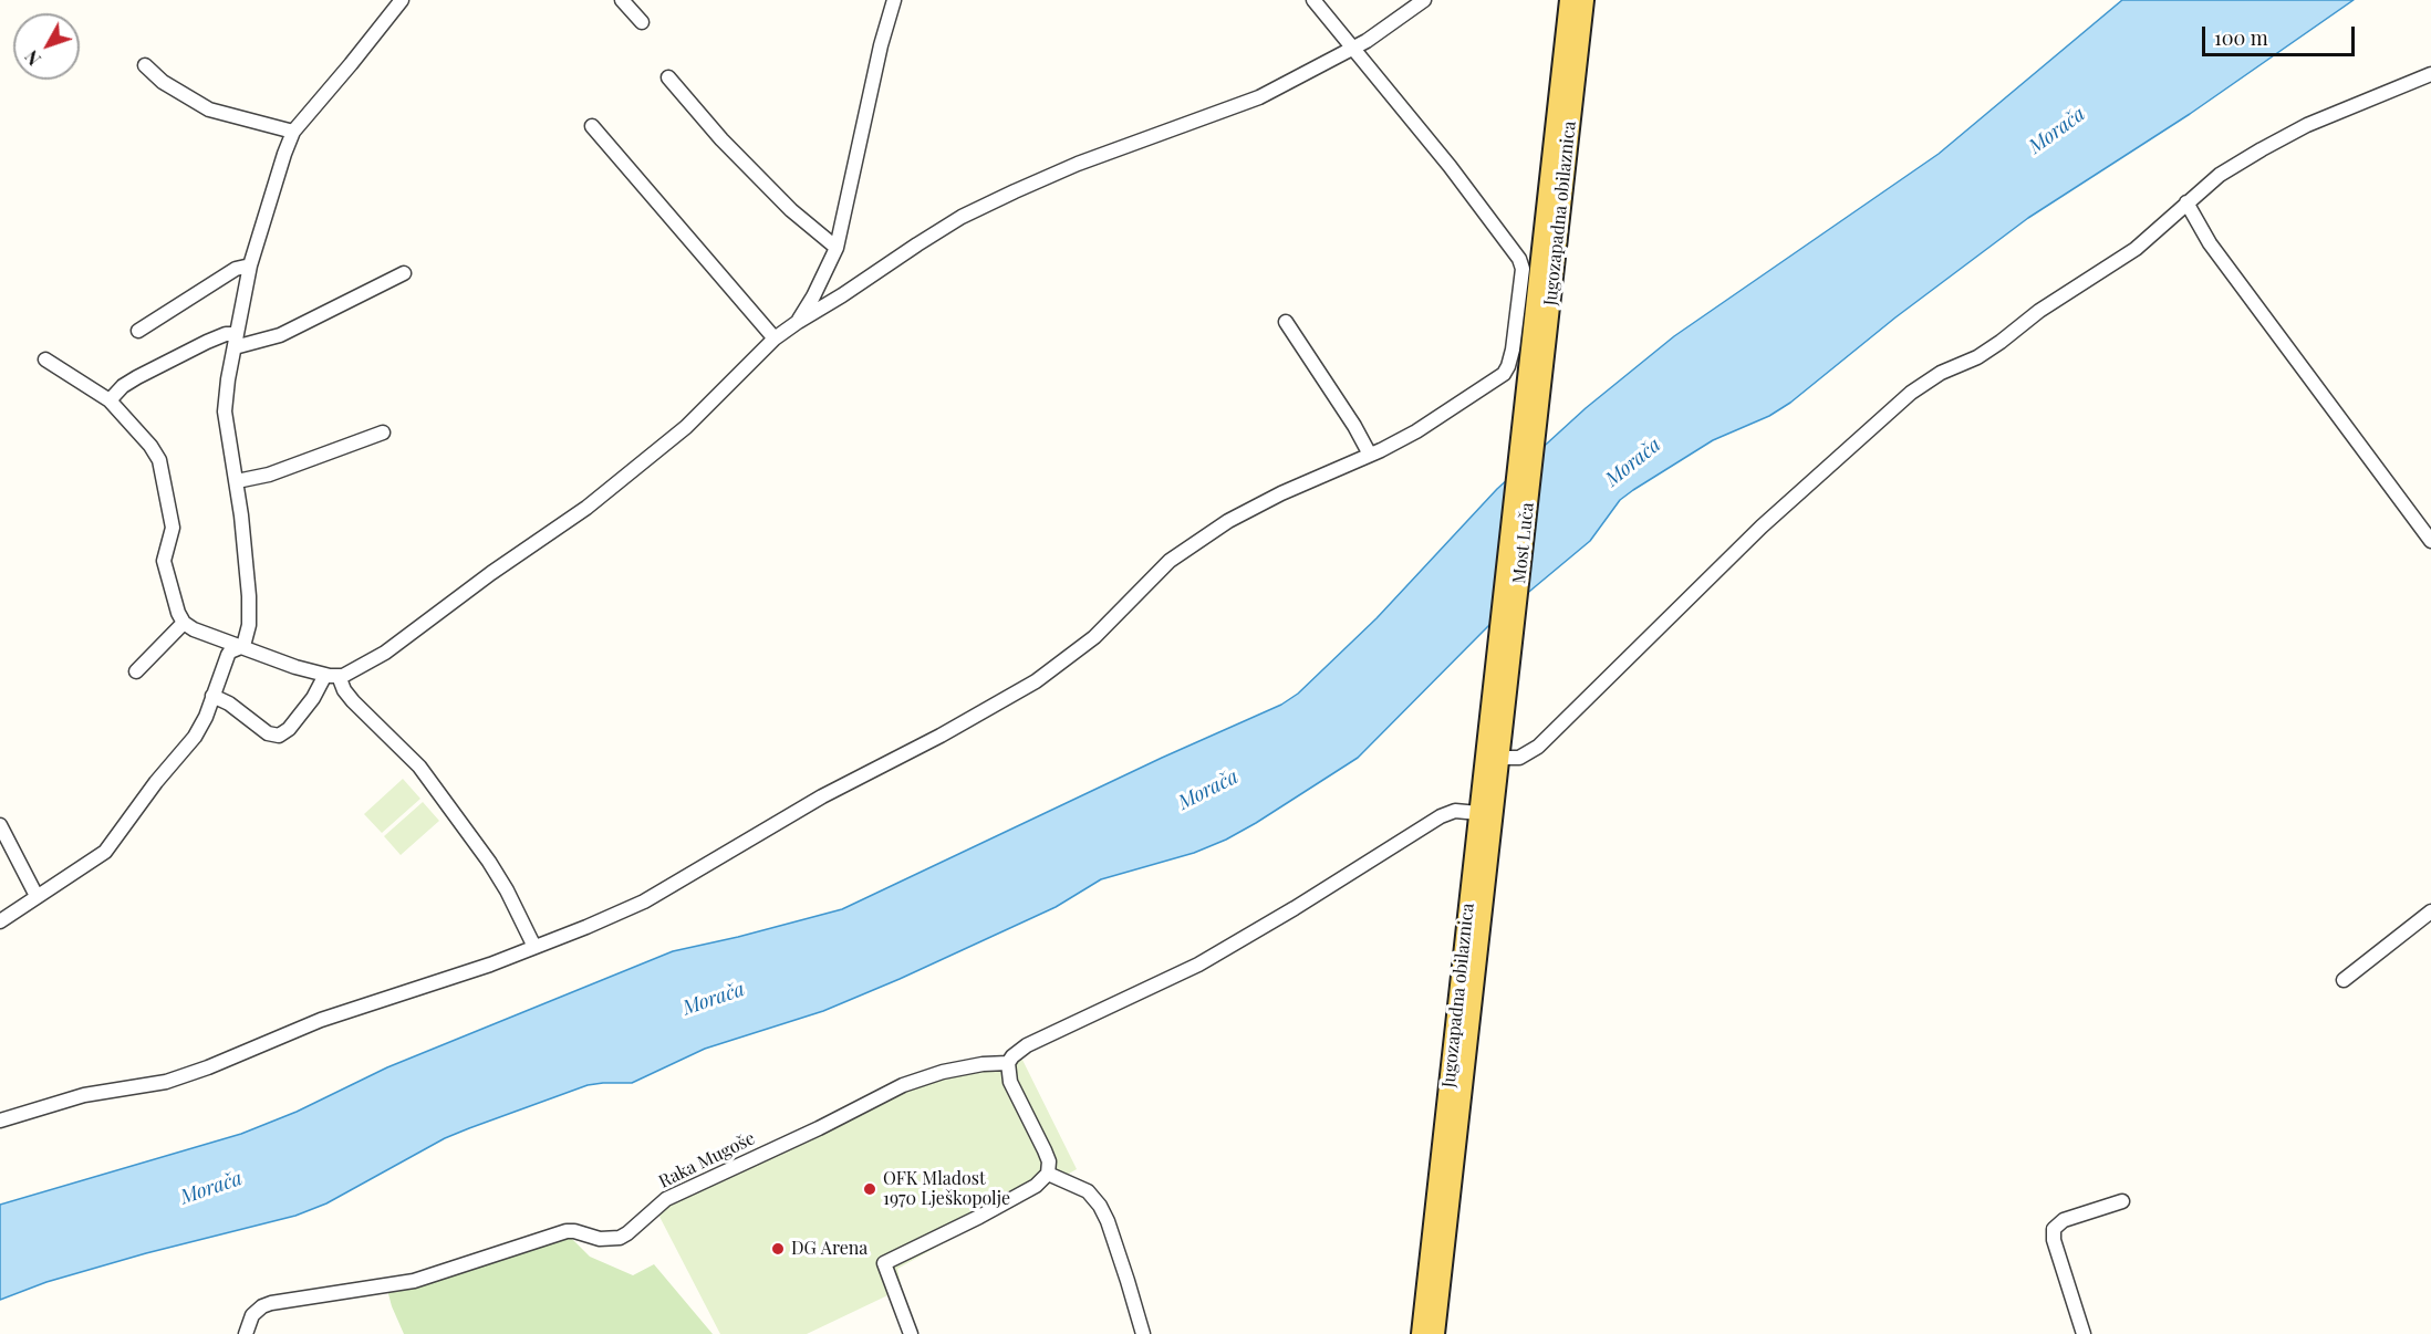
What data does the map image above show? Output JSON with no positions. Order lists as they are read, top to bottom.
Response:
{
  "streets": {
    "main road": ["Jugozapadna obilaznica", "Most Luča"],
    "street": ["Raka Mugoše"]
  },
  "crossings": [
    ["Jugozapadna obilaznica", "Most Luča"]
  ],
  "water": ["Morača"],
  "places": ["OFK Mladost 1970 Lješkopolje", "DG Arena"],
  "scale_bar": "100 m",
  "north": "bottom left"
}
